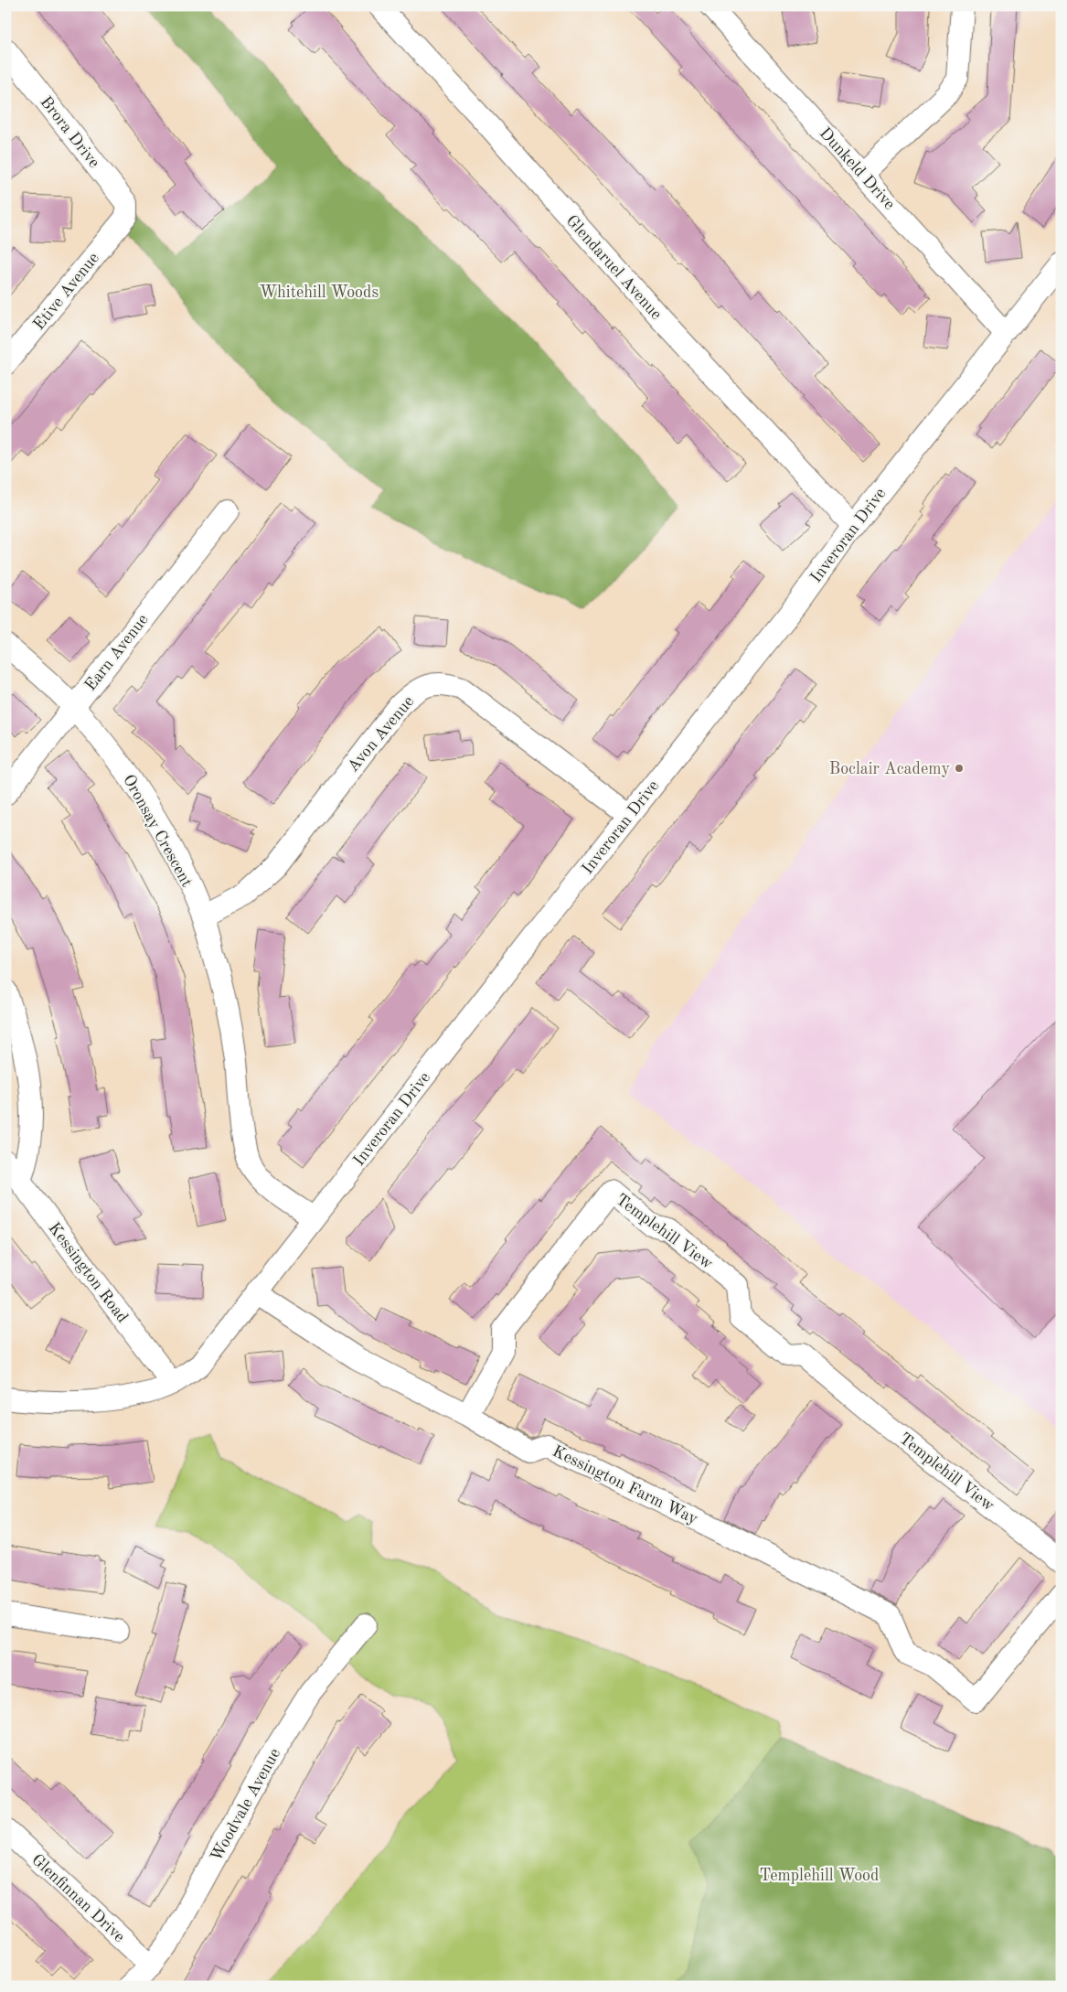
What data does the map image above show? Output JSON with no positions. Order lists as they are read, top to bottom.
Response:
{
  "streets": {
    "street": [
      "Brora Drive",
      "Dunkeld Drive",
      "Glendaruel Avenue",
      "Etive Avenue",
      "Inveroran Drive",
      "Earn Avenue",
      "Avon Avenue",
      "Oronsay Crescent",
      "Templehill View",
      "Kessington Road",
      "Kessington Farm Way",
      "Woodvale Avenue",
      "Glenfinnan Drive"
    ]
  },
  "crossings": [
    ["Brora Drive", "Etive Avenue"],
    ["Dunkeld Drive", "Inveroran Drive"],
    ["Glendaruel Avenue", "Inveroran Drive"],
    ["Inveroran Drive", "Avon Avenue"],
    ["Inveroran Drive", "Oronsay Crescent"],
    ["Inveroran Drive", "Kessington Road"],
    ["Inveroran Drive", "Kessington Farm Way"],
    ["Earn Avenue", "Oronsay Crescent"],
    ["Avon Avenue", "Oronsay Crescent"],
    ["Templehill View", "Kessington Farm Way"],
    ["Woodvale Avenue", "Glenfinnan Drive"]
  ],
  "parks": ["Whitehill Woods", "Templehill Wood"],
  "places": ["Boclair Academy"]
}
